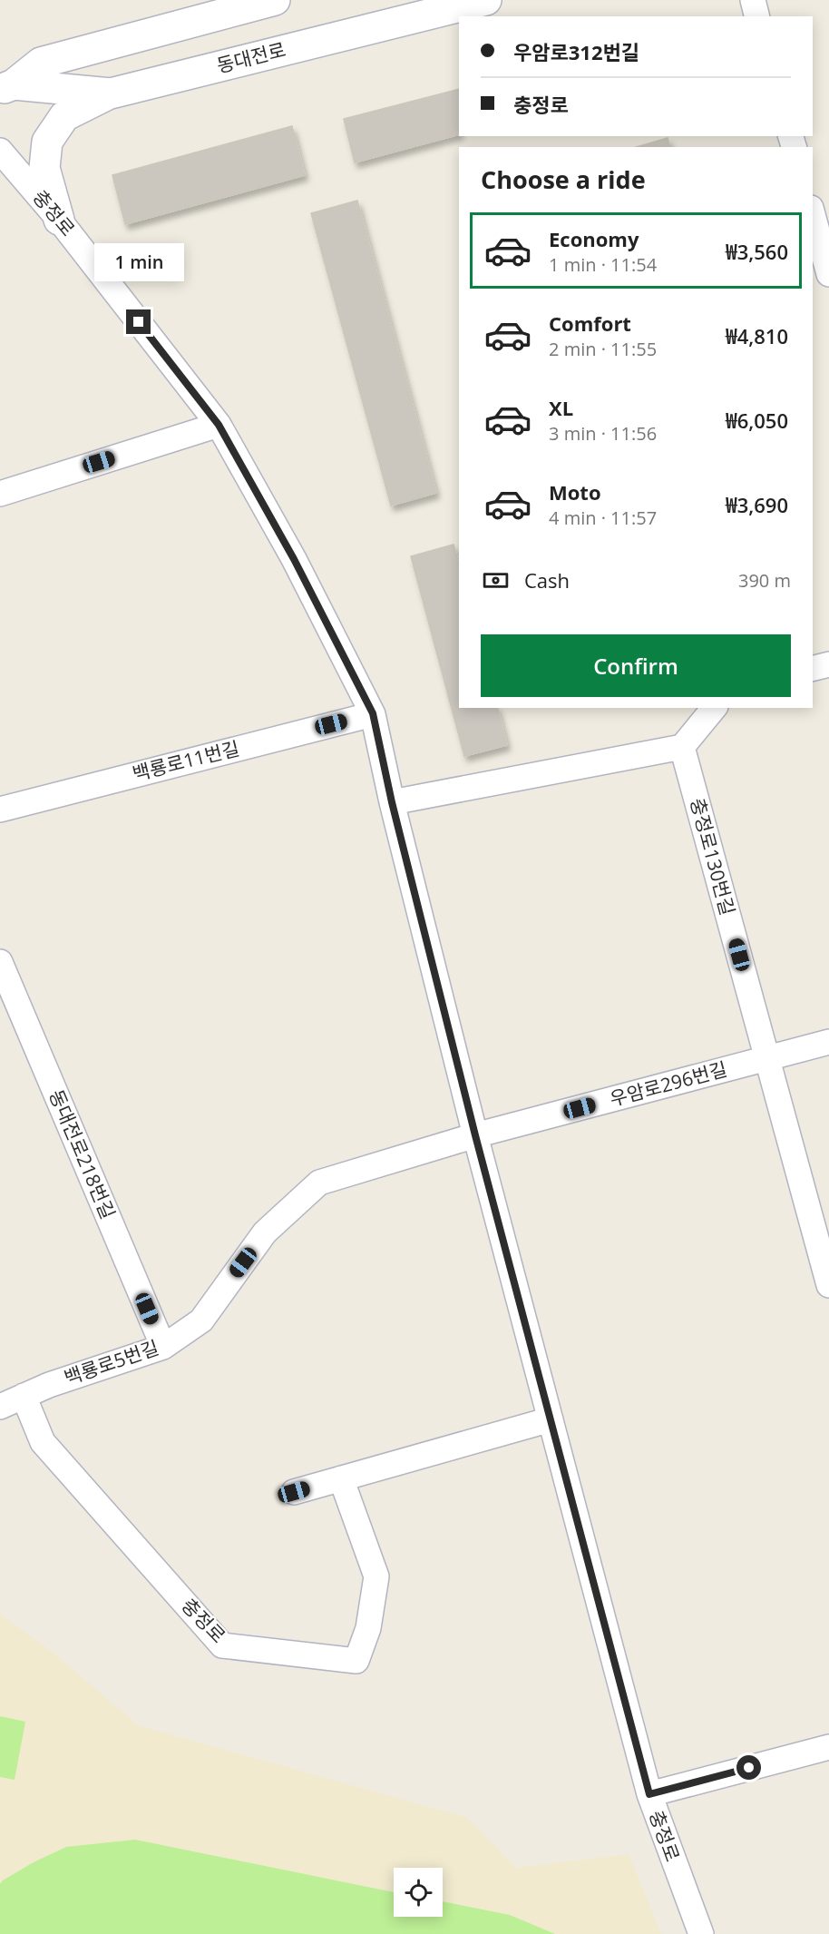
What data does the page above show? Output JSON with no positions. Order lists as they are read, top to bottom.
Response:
{
  "streets": {
    "main road": ["동대전로"],
    "street": [
      "충정로",
      "백룡로11번길",
      "충정로130번길",
      "우암로296번길",
      "동대전로218번길",
      "백룡로5번길"
    ]
  },
  "crossings": [
    ["충정로", "백룡로11번길"],
    ["충정로", "우암로296번길"],
    ["충정로", "백룡로5번길"],
    ["충정로130번길", "우암로296번길"],
    ["우암로296번길", "백룡로5번길"],
    ["동대전로218번길", "백룡로5번길"]
  ],
  "page": {
    "banner": ["우암로312번길", "충정로"],
    "heading": "Choose a ride",
    "list": [
      {
        "name": "Economy",
        "note": "1 min · 11:54",
        "value": "₩3,560"
      },
      {
        "name": "Comfort",
        "note": "2 min · 11:55",
        "value": "₩4,810"
      },
      {
        "name": "XL",
        "note": "3 min · 11:56",
        "value": "₩6,050"
      },
      {
        "name": "Moto",
        "note": "4 min · 11:57",
        "value": "₩3,690"
      }
    ],
    "bubble": "1 min",
    "pay": ["Cash", "390 m"],
    "buttons": "Confirm"
  }
}
